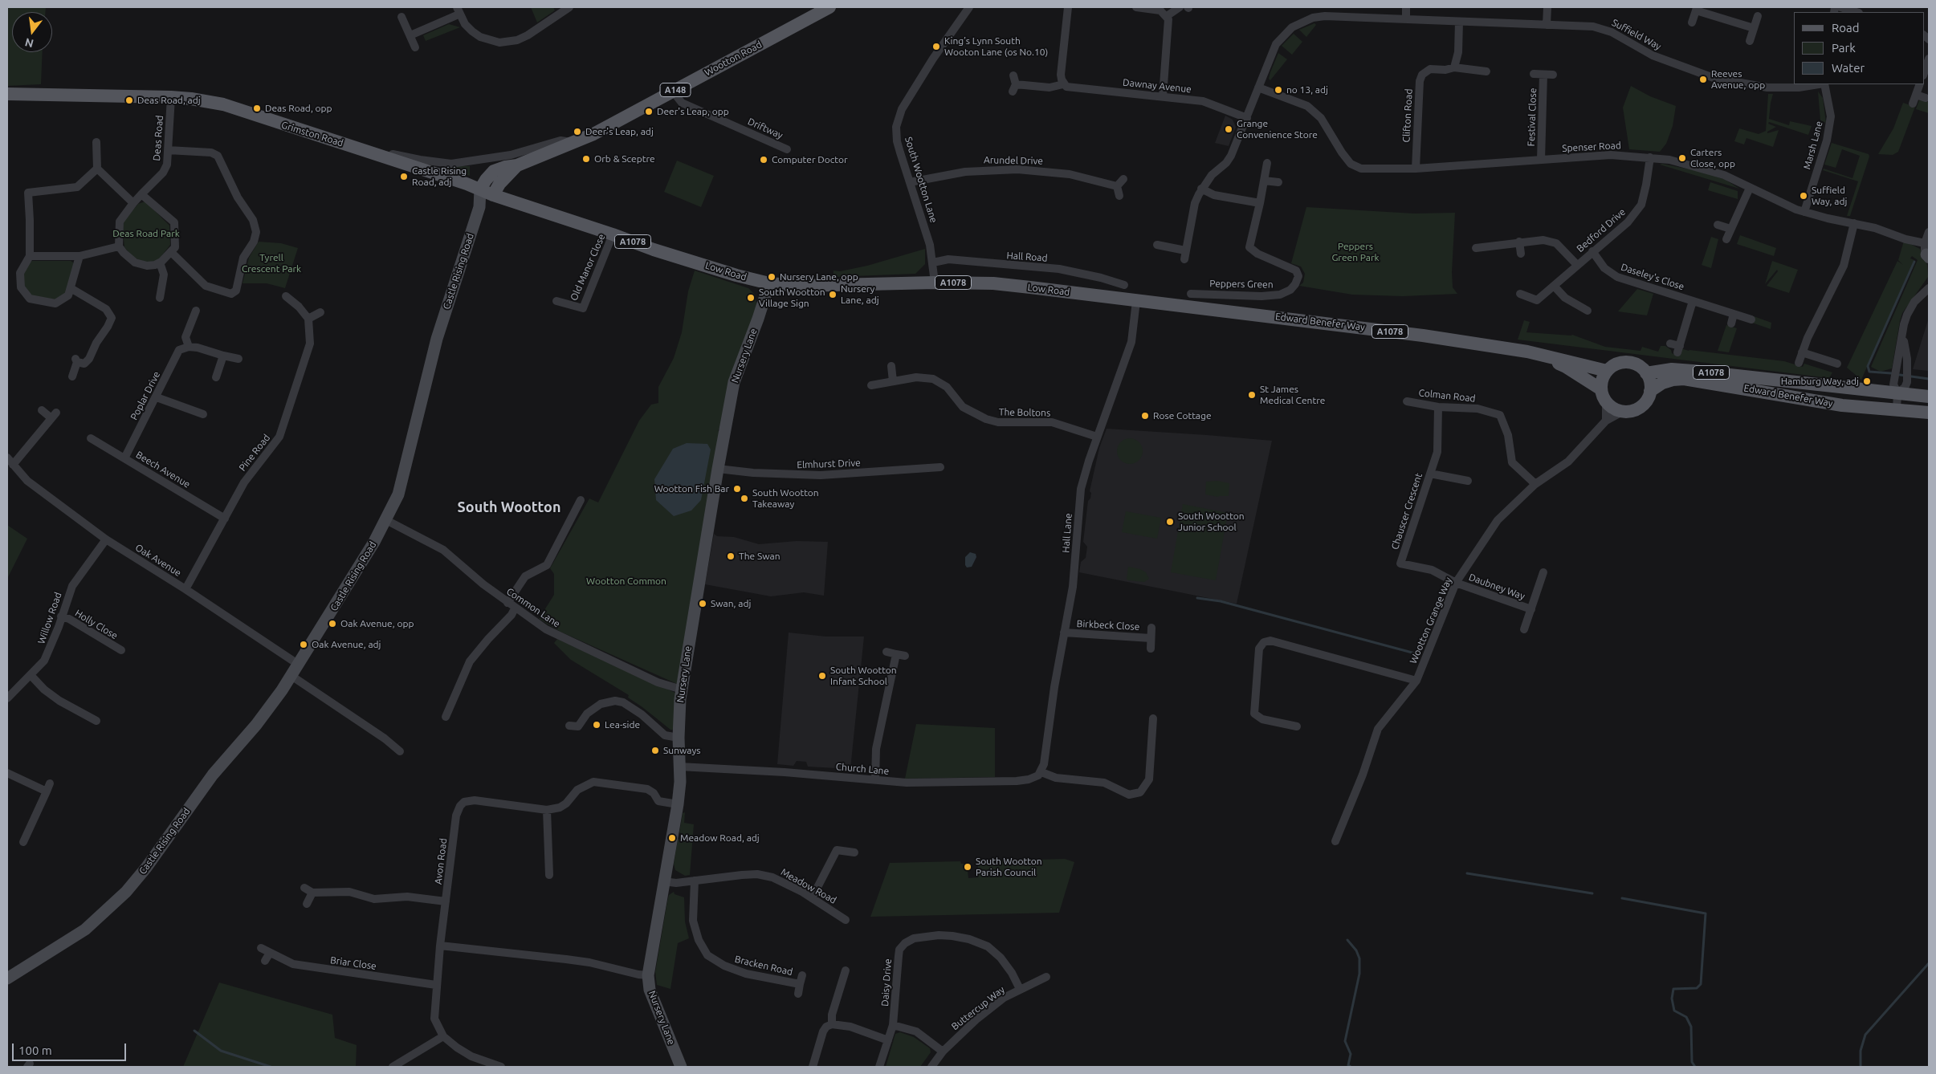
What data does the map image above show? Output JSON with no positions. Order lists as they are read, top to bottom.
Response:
{
  "streets": {
    "main road": [
      "Wootton Road",
      "A148",
      "Grimston Road",
      "A1078",
      "Low Road",
      "Edward Benefer Way"
    ],
    "street": [
      "Suffield Way",
      "Dawnay Avenue",
      "Clifton Road",
      "Festival Close",
      "Driftway",
      "Deas Road",
      "Marsh Lane",
      "Spenser Road",
      "Arundel Drive",
      "South Wootton Lane",
      "Bedford Drive",
      "Hall Road",
      "Old Manor Close",
      "Castle Rising Road",
      "Daseley's Close",
      "Peppers Green",
      "Nursery Lane",
      "Poplar Drive",
      "Colman Road",
      "The Boltons",
      "Pine Road",
      "Elmhurst Drive",
      "Beech Avenue",
      "Chauscer Crescent",
      "Hall Lane",
      "Oak Avenue",
      "Daubney Way",
      "Common Lane",
      "Willow Road",
      "Wootton Grange Way",
      "Holly Close",
      "Birkbeck Close",
      "Church Lane",
      "Avon Road",
      "Meadow Road",
      "Briar Close",
      "Bracken Road",
      "Daisy Drive",
      "Buttercup Way"
    ]
  },
  "crossings": [
    ["Suffield Way", "Spenser Road"],
    ["Wootton Road", "Driftway"],
    ["Wootton Road", "Grimston Road"],
    ["Wootton Road", "Castle Rising Road"],
    ["Wootton Road", "Low Road"],
    ["Clifton Road", "Spenser Road"],
    ["Festival Close", "Spenser Road"],
    ["Grimston Road", "Deas Road"],
    ["Grimston Road", "Castle Rising Road"],
    ["Grimston Road", "Low Road"],
    ["Marsh Lane", "Spenser Road"],
    ["Spenser Road", "Bedford Drive"],
    ["Arundel Drive", "South Wootton Lane"],
    ["South Wootton Lane", "Hall Road"],
    ["South Wootton Lane", "Low Road"],
    ["Bedford Drive", "Daseley's Close"],
    ["Old Manor Close", "Low Road"],
    ["Castle Rising Road", "Oak Avenue"],
    ["Castle Rising Road", "Common Lane"],
    ["Low Road", "Edward Benefer Way"],
    ["Low Road", "Nursery Lane"],
    ["Low Road", "Hall Lane"],
    ["Edward Benefer Way", "Hall Lane"],
    ["Edward Benefer Way", "Wootton Grange Way"],
    ["Nursery Lane", "Elmhurst Drive"],
    ["Nursery Lane", "Common Lane"],
    ["Nursery Lane", "Church Lane"],
    ["Nursery Lane", "Avon Road"],
    ["Nursery Lane", "Meadow Road"],
    ["Poplar Drive", "Beech Avenue"],
    ["Colman Road", "Chauscer Crescent"],
    ["Colman Road", "Wootton Grange Way"],
    ["The Boltons", "Hall Lane"],
    ["Pine Road", "Beech Avenue"],
    ["Pine Road", "Oak Avenue"],
    ["Chauscer Crescent", "Daubney Way"],
    ["Chauscer Crescent", "Wootton Grange Way"],
    ["Hall Lane", "Birkbeck Close"],
    ["Hall Lane", "Church Lane"],
    ["Oak Avenue", "Willow Road"],
    ["Daubney Way", "Wootton Grange Way"],
    ["Willow Road", "Holly Close"],
    ["Avon Road", "Briar Close"],
    ["Meadow Road", "Bracken Road"],
    ["Daisy Drive", "Buttercup Way"]
  ],
  "districts": ["South Wootton"],
  "parks": [
    "Deas Road Park",
    "Peppers Green Park",
    "Tyrell Crescent Park",
    "Wootton Common"
  ],
  "places": [
    "King’s Lynn South Wooton Lane (os No.10)",
    "Reeves Avenue, opp",
    "no 13, adj",
    "Deas Road, adj",
    "Deas Road, opp",
    "Deer's Leap, opp",
    "Grange Convenience Store",
    "Deer's Leap, adj",
    "Carters Close, opp",
    "Orb & Sceptre",
    "Computer Doctor",
    "Castle Rising Road, adj",
    "Suffield Way, adj",
    "Nursery Lane, opp",
    "Nursery Lane, adj",
    "South Wootton Village Sign",
    "Hamburg Way, adj",
    "St James Medical Centre",
    "Rose Cottage",
    "Wootton Fish Bar",
    "South Wootton Takeaway",
    "South Wootton Junior School",
    "The Swan",
    "Swan, adj",
    "Oak Avenue, opp",
    "Oak Avenue, adj",
    "South Wootton Infant School",
    "Lea-side",
    "Sunways",
    "Meadow Road, adj",
    "South Wootton Parish Council"
  ],
  "legend": ["Road", "Park", "Water"],
  "scale_bar": "100 m",
  "north": "bottom"
}
